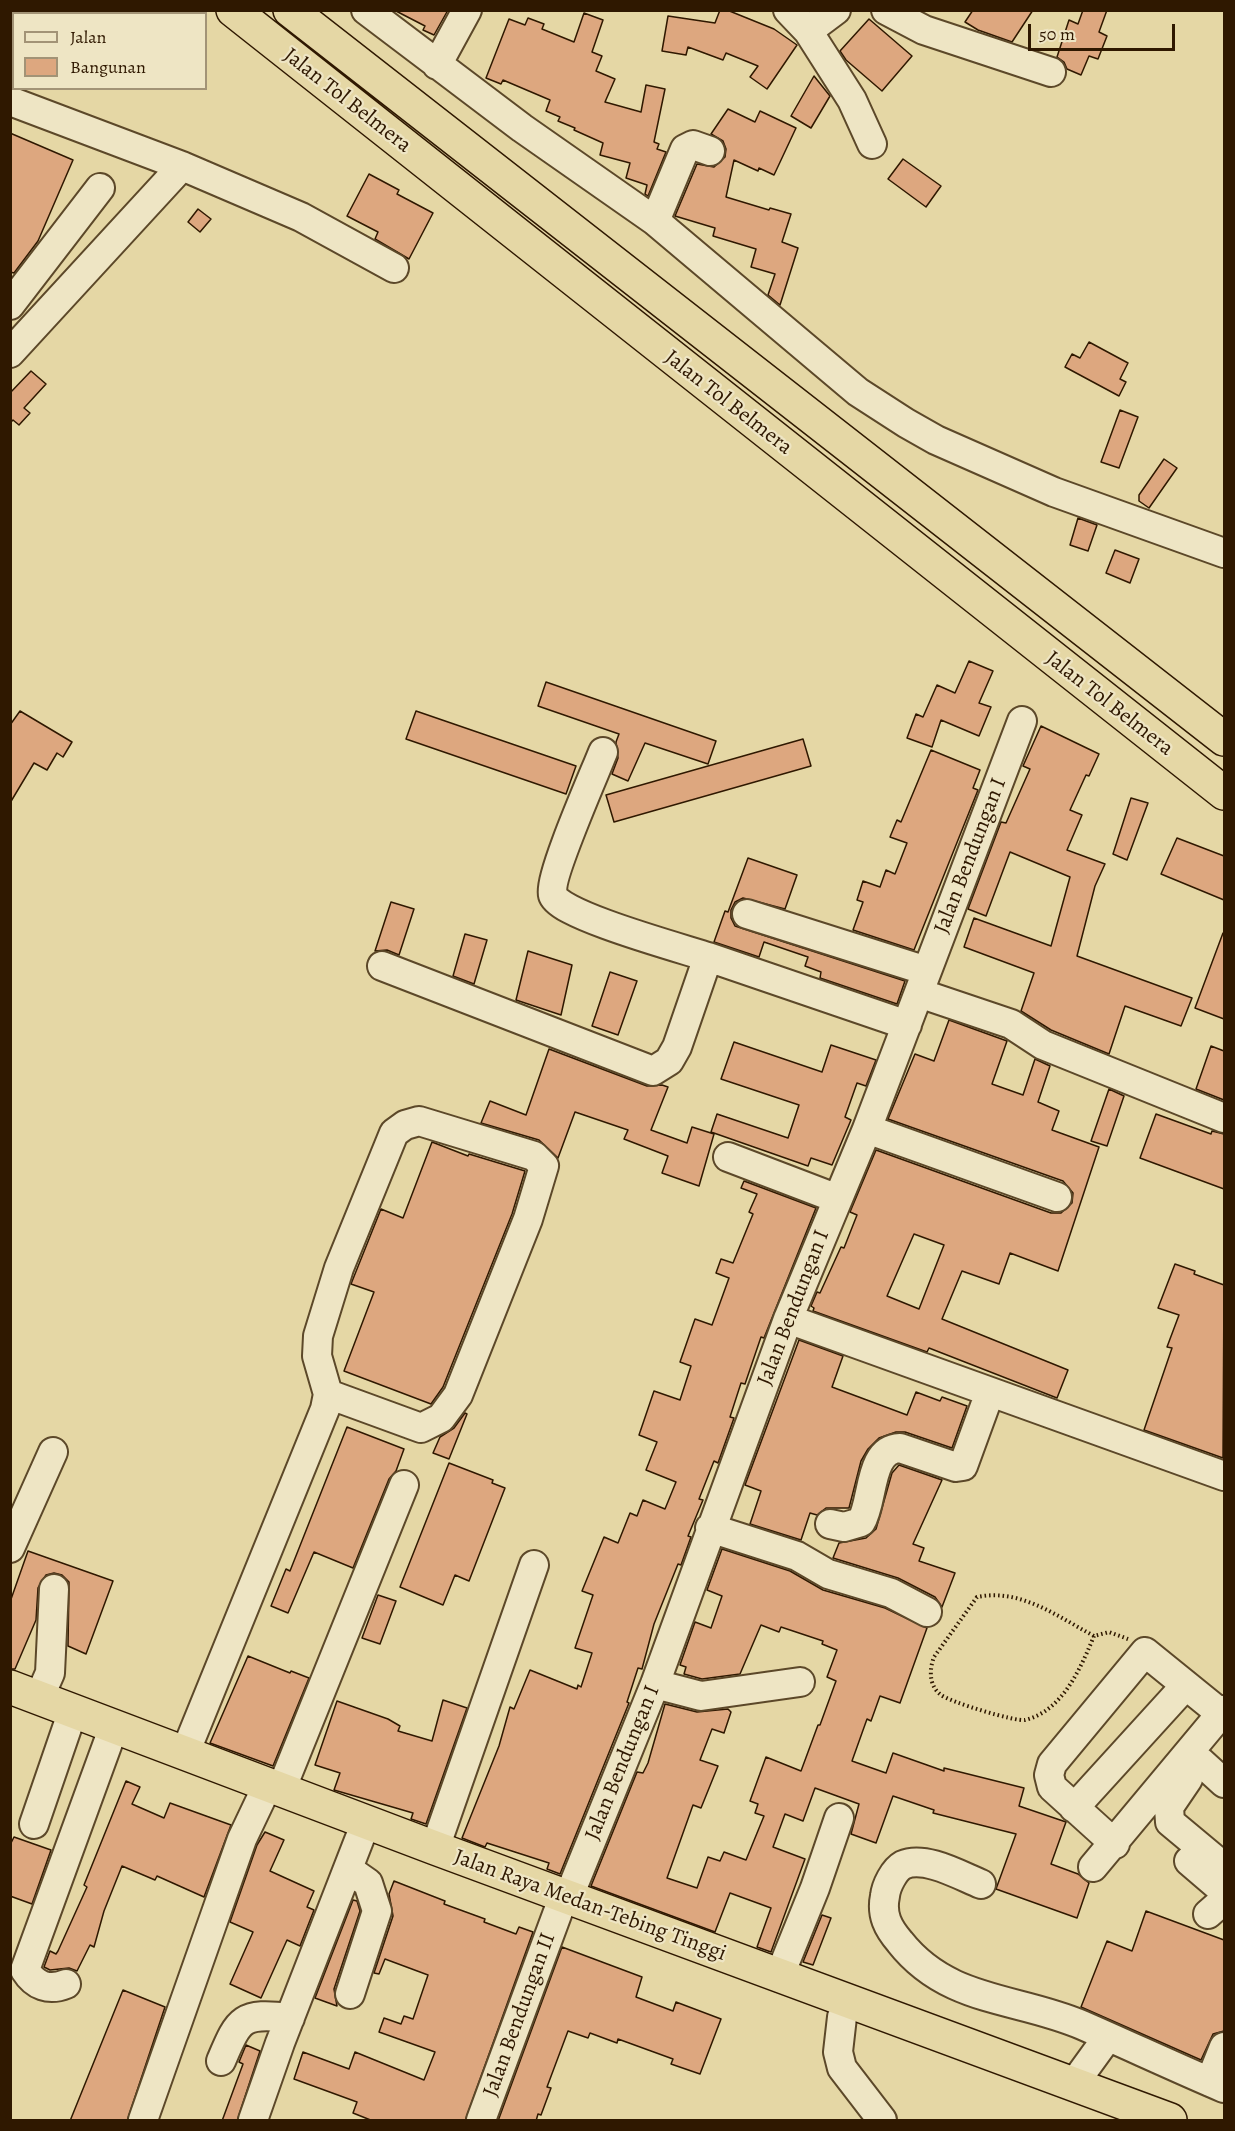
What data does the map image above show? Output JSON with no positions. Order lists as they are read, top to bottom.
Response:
{
  "streets": {
    "highway": ["Jalan Tol Belmera", "Jalan Raya Medan-Tebing Tinggi"],
    "street": ["Jalan Bendungan I", "Jalan Bendungan II"]
  },
  "crossings": [
    ["Jalan Bendungan I", "Jalan Raya Medan-Tebing Tinggi"],
    ["Jalan Bendungan I", "Jalan Bendungan II"],
    ["Jalan Raya Medan-Tebing Tinggi", "Jalan Bendungan II"]
  ],
  "legend": ["Jalan", "Bangunan"],
  "scale_bar": "50 m"
}
